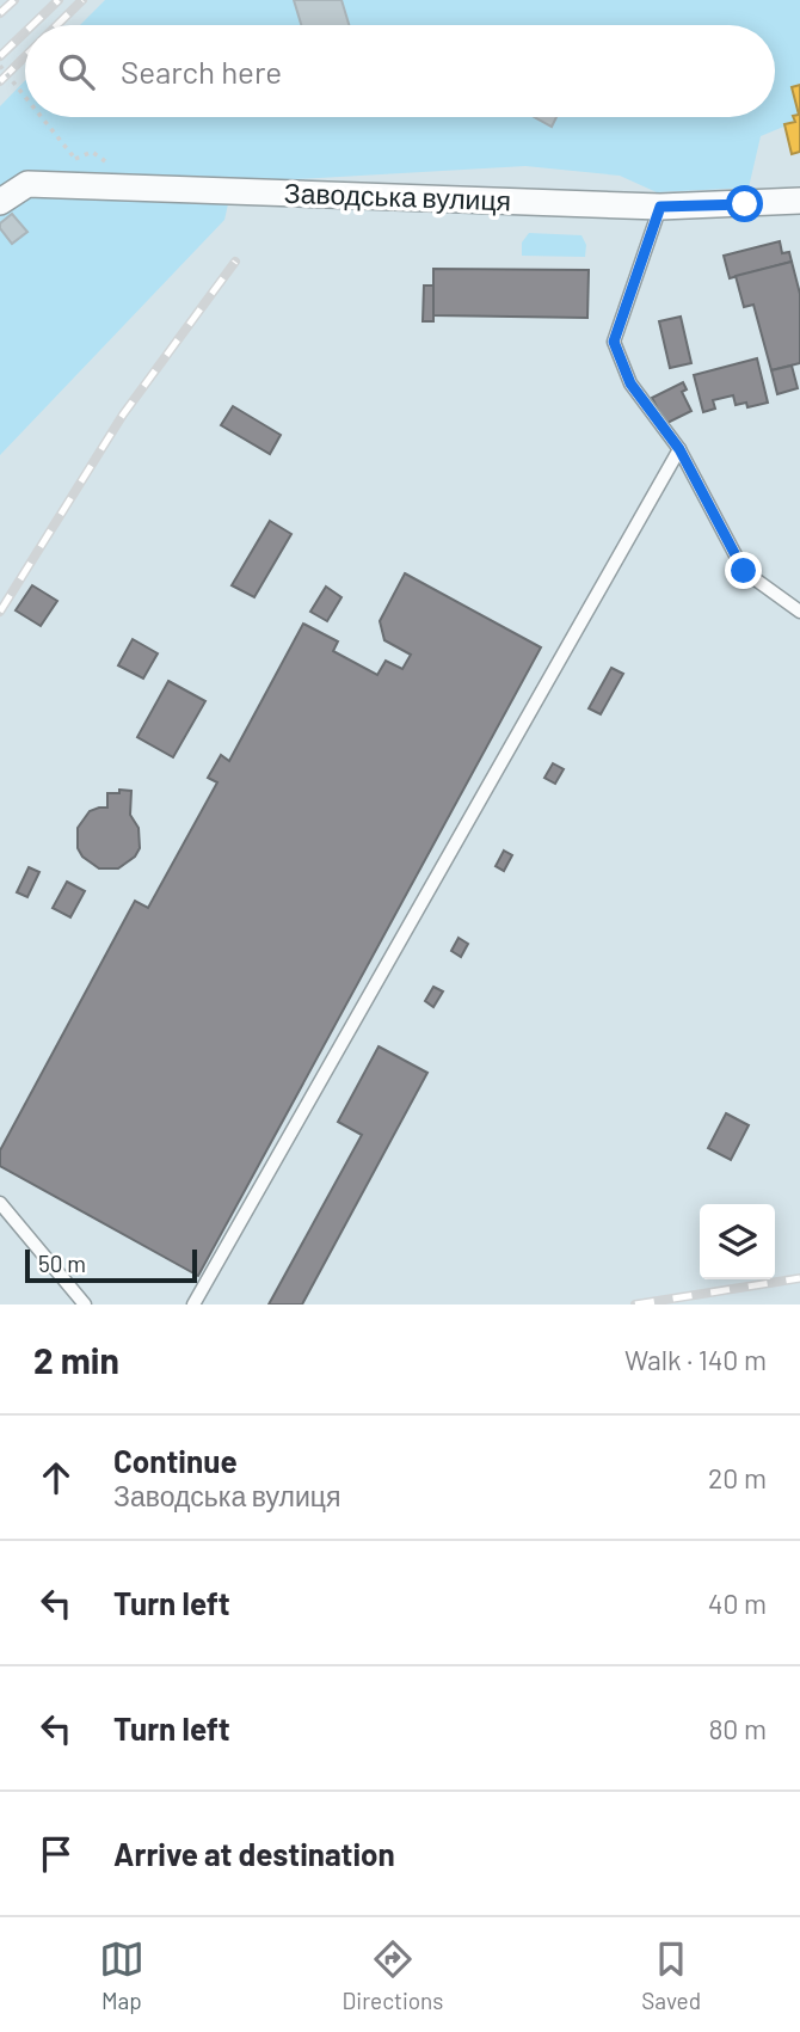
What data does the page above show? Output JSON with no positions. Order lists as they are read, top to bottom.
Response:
{
  "streets": {
    "street": ["Заводська вулиця"]
  },
  "scale_bar": "50 m",
  "page": {
    "search": "Search here",
    "scale": "50 m",
    "heading": ["2 min", "Walk · 140 m"],
    "list": [
      ["Continue", "Заводська вулиця", "20 m"],
      ["Turn left", "40 m"],
      ["Turn left", "80 m"],
      "Arrive at destination"
    ],
    "nav": ["Map", "Directions", "Saved"]
  }
}
